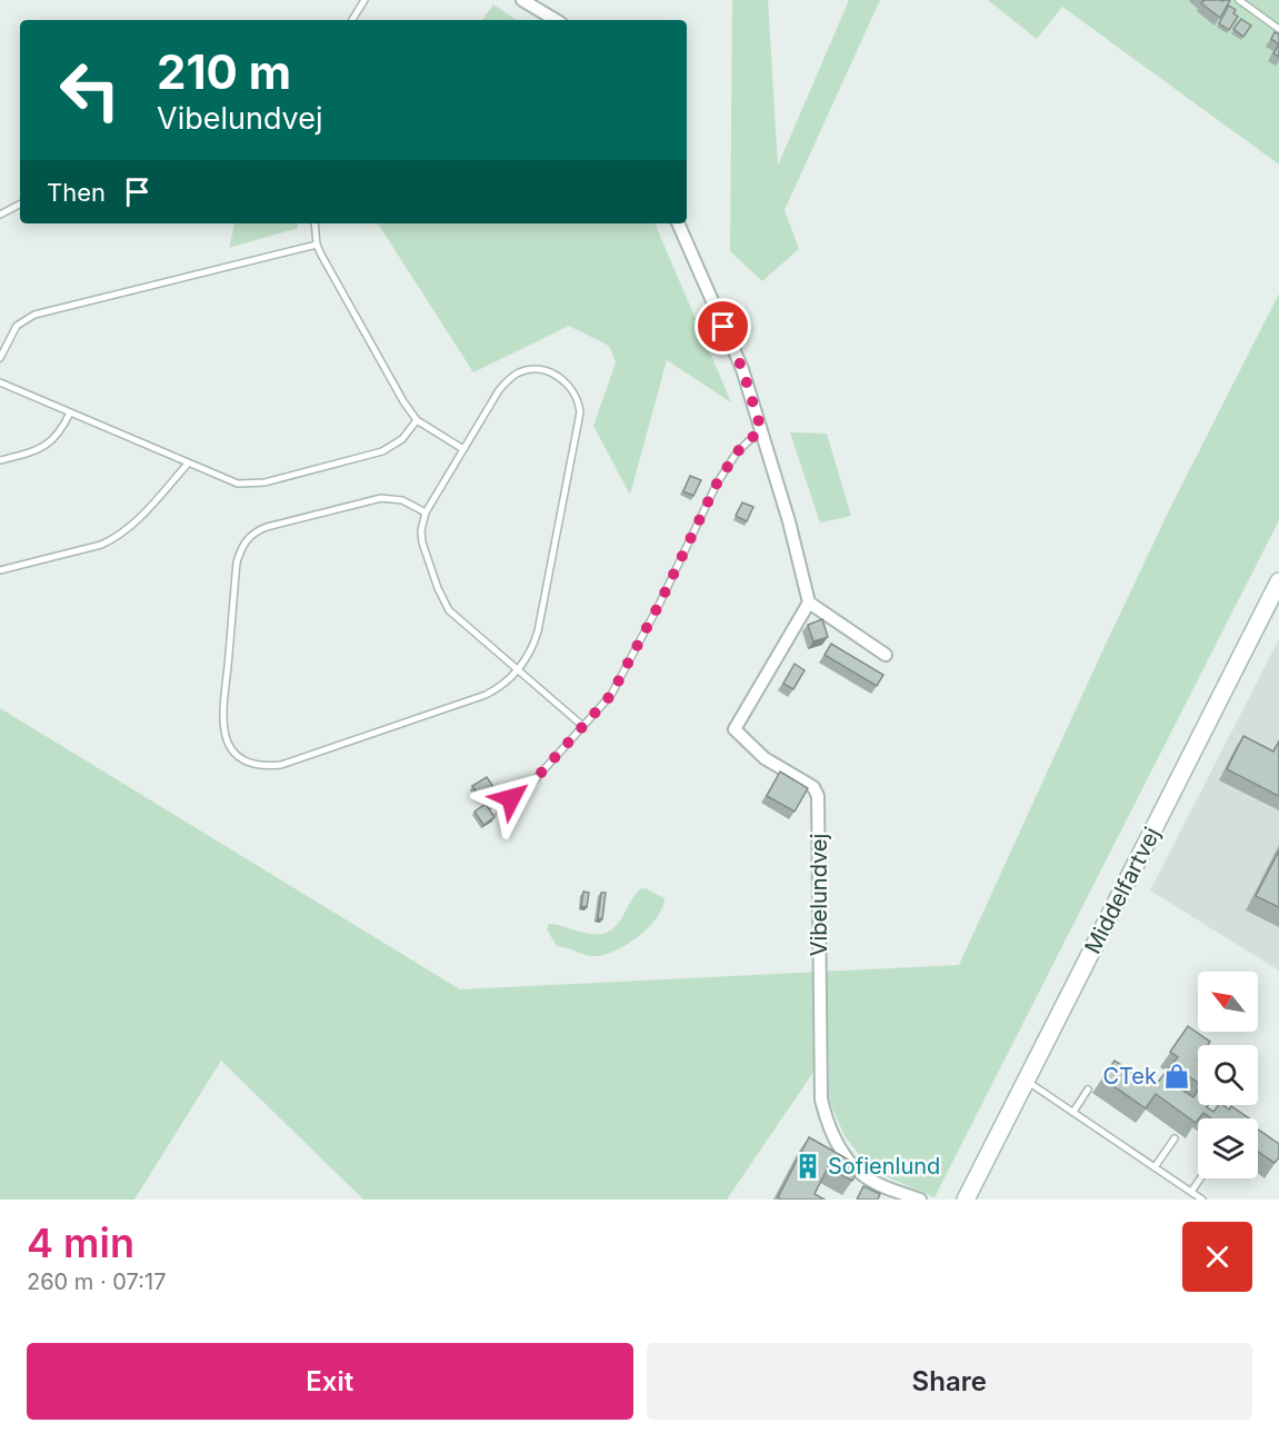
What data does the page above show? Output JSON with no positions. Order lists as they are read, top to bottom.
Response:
{
  "streets": {
    "main road": ["Middelfartvej"],
    "street": ["Vibelundvej"]
  },
  "places": {
    "shop": ["CTek"],
    "building": ["Sofienlund"]
  },
  "north": "top left",
  "page": {
    "turn": ["210 m", "Vibelundvej"],
    "then": "Then",
    "heading": ["4 min", "260 m · 07:17"],
    "buttons": ["Exit", "Share"]
  }
}
